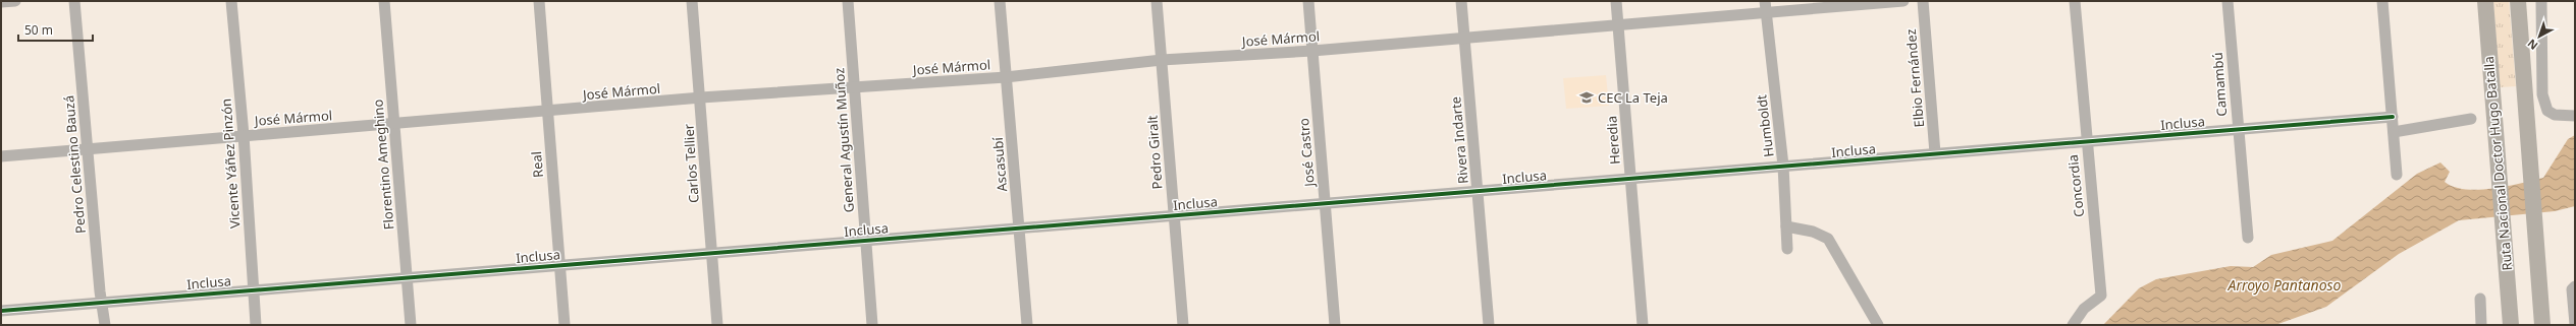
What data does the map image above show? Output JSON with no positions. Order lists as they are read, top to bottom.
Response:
{
  "streets": {
    "highway": ["Ruta Nacional Doctor Hugo Batalla"],
    "street": [
      "José Mármol",
      "Elbio Fernández",
      "Camambú",
      "Inclusa",
      "Humboldt",
      "General Agustín Muñoz",
      "Rivera Indarte",
      "Heredia",
      "Pedro Giralt",
      "José Castro",
      "Vicente Yáñez Pinzón",
      "Carlos Tellier",
      "Pedro Celestino Bauzá",
      "Florentino Ameghino",
      "Real",
      "Ascasubí",
      "Concordia"
    ]
  },
  "crossings": [
    ["José Mármol", "Humboldt"],
    ["José Mármol", "General Agustín Muñoz"],
    ["José Mármol", "Rivera Indarte"],
    ["José Mármol", "Heredia"],
    ["José Mármol", "Pedro Giralt"],
    ["José Mármol", "José Castro"],
    ["José Mármol", "Vicente Yáñez Pinzón"],
    ["José Mármol", "Carlos Tellier"],
    ["José Mármol", "Pedro Celestino Bauzá"],
    ["José Mármol", "Florentino Ameghino"],
    ["José Mármol", "Real"],
    ["José Mármol", "Ascasubí"],
    ["Elbio Fernández", "Inclusa"],
    ["Camambú", "Inclusa"],
    ["Inclusa", "Humboldt"],
    ["Inclusa", "General Agustín Muñoz"],
    ["Inclusa", "Rivera Indarte"],
    ["Inclusa", "Heredia"],
    ["Inclusa", "Pedro Giralt"],
    ["Inclusa", "José Castro"],
    ["Inclusa", "Vicente Yáñez Pinzón"],
    ["Inclusa", "Carlos Tellier"],
    ["Inclusa", "Pedro Celestino Bauzá"],
    ["Inclusa", "Florentino Ameghino"],
    ["Inclusa", "Real"],
    ["Inclusa", "Ascasubí"],
    ["Inclusa", "Concordia"]
  ],
  "water": ["Arroyo Pantanoso"],
  "places": {
    "school or university": ["CEC La Teja"]
  },
  "scale_bar": "50 m",
  "north": "bottom left"
}
